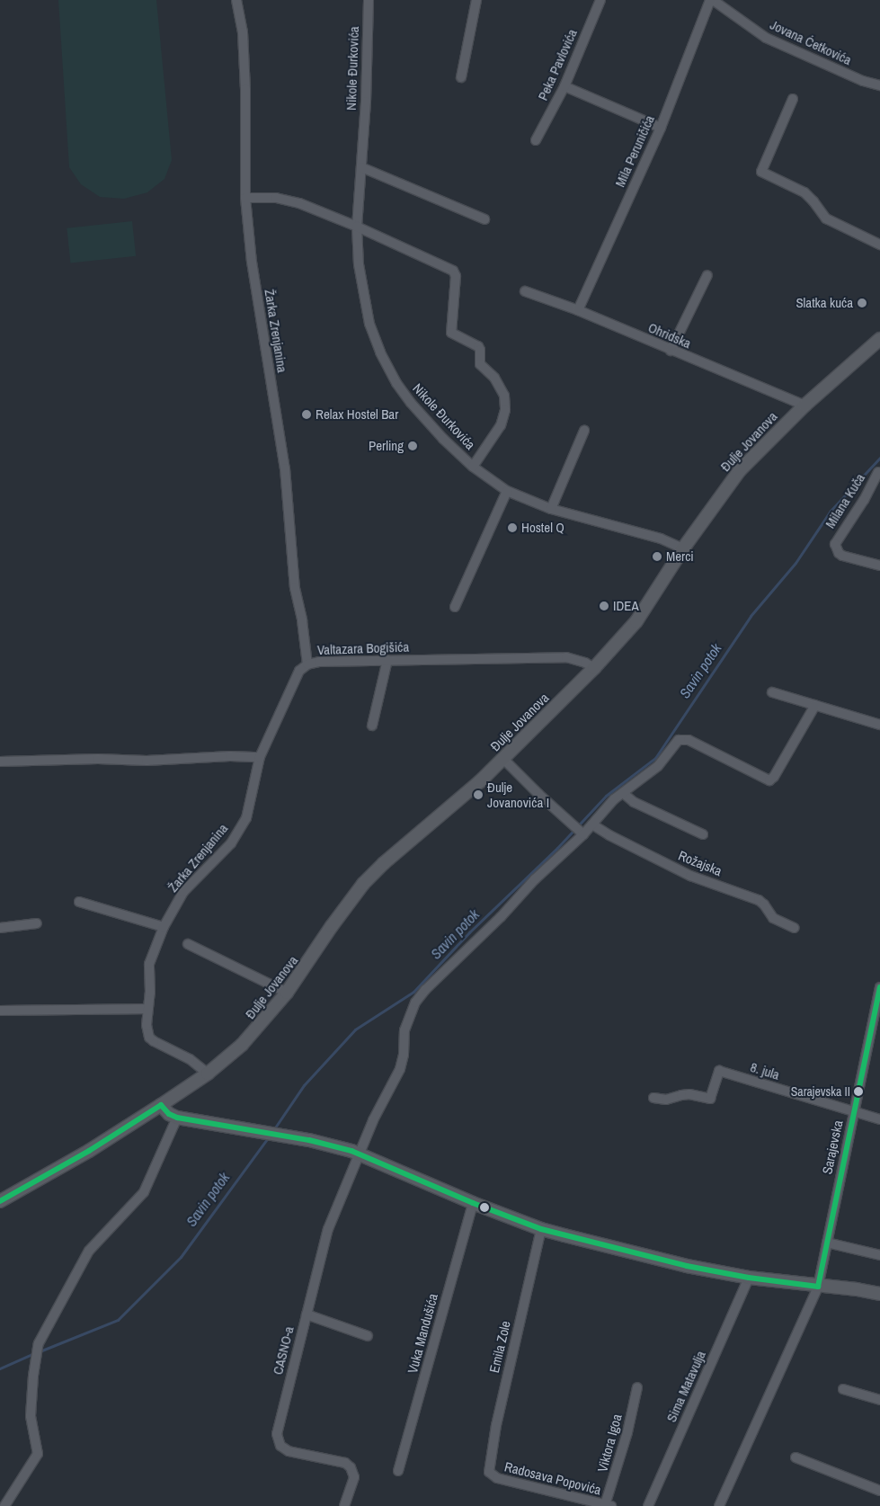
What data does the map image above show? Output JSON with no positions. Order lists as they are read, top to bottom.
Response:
{
  "streets": {
    "street": [
      "Jovana Ćetkovića",
      "Peka Pavlovića",
      "Nikole Đurkovića",
      "Mila Peruničića",
      "Žarka Zrenjanina",
      "Ohridska",
      "Đulje Jovanova",
      "Milana Kuča",
      "Valtazara Bogišića",
      "Rožajska",
      "8. jula",
      "Sarajevska",
      "Vuka Mandušića",
      "Emila Zole",
      "CASNO-a",
      "Sima Matavulja",
      "Viktora Igoa",
      "Radosava Popovića"
    ]
  },
  "crossings": [
    ["Jovana Ćetkovića", "Mila Peruničića"],
    ["Nikole Đurkovića", "Đulje Jovanova"],
    ["Mila Peruničića", "Ohridska"],
    ["Žarka Zrenjanina", "Đulje Jovanova"],
    ["Žarka Zrenjanina", "Valtazara Bogišića"],
    ["Ohridska", "Đulje Jovanova"],
    ["Đulje Jovanova", "Valtazara Bogišića"],
    ["Rožajska", "CASNO-a"],
    ["8. jula", "Sarajevska"],
    ["Emila Zole", "Radosava Popovića"],
    ["Viktora Igoa", "Radosava Popovića"]
  ],
  "water": ["Savin potok"],
  "places": [
    "Slatka kuća",
    "Relax Hostel Bar",
    "Perling",
    "Hostel Q",
    "Merci",
    "IDEA",
    "Đulje Jovanovića I",
    "Sarajevska II"
  ]
}
